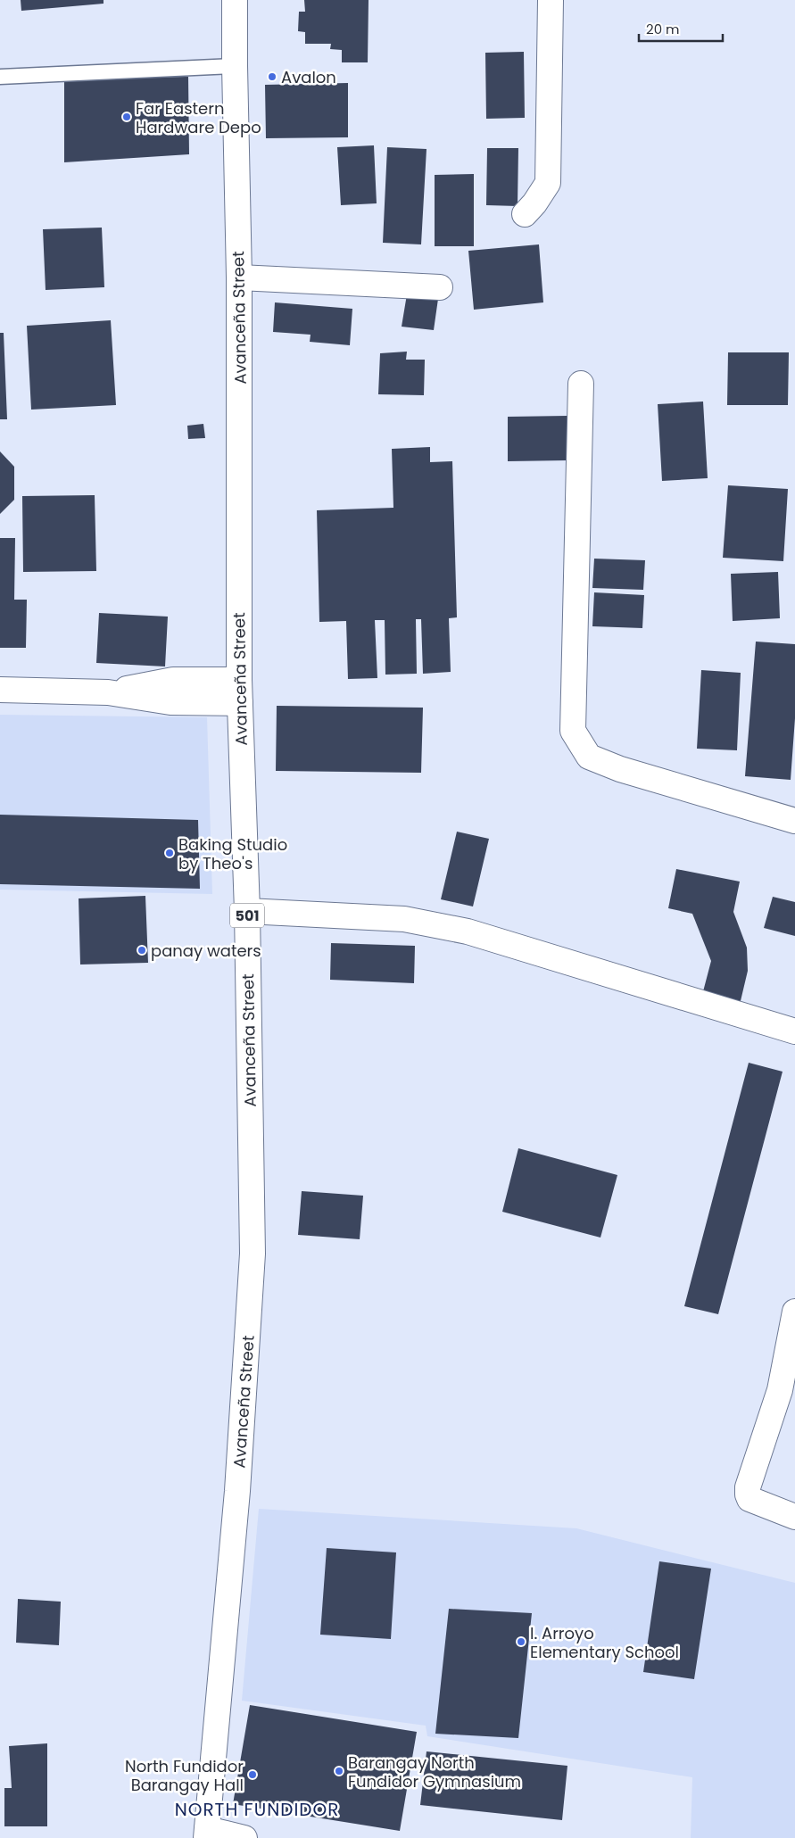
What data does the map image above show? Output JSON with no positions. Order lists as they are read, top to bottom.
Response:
{
  "streets": {
    "street": ["Avanceña Street", "501"]
  },
  "districts": ["NORTH FUNDIDOR"],
  "places": [
    "Avalon",
    "Far Eastern Hardware Depo",
    "Baking Studio by Theo's",
    "panay waters",
    "I. Arroyo Elementary School",
    "Barangay North Fundidor Gymnasium",
    "North Fundidor Barangay Hall"
  ],
  "scale_bar": "20 m"
}
